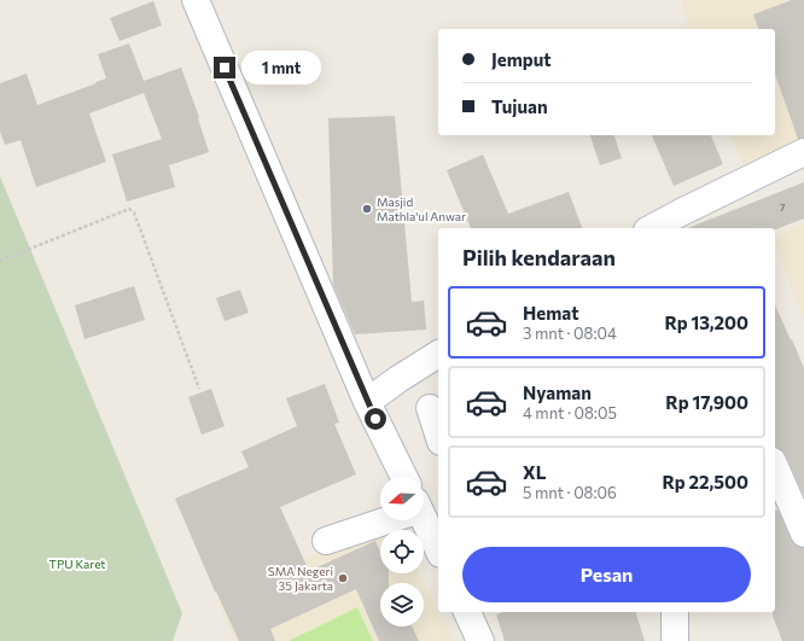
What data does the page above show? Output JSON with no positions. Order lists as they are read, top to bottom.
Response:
{
  "parks": ["TPU Karet"],
  "places": ["Masjid Mathla'ul Anwar", "SMA Negeri 35 Jakarta"],
  "house_numbers": ["7"],
  "north": "left",
  "page": {
    "banner": ["Jemput", "Tujuan"],
    "bubble": "1 mnt",
    "heading": "Pilih kendaraan",
    "list": [
      {
        "name": "Hemat",
        "note": "3 mnt · 08:04",
        "value": "Rp 13,200"
      },
      {
        "name": "Nyaman",
        "note": "4 mnt · 08:05",
        "value": "Rp 17,900"
      },
      {
        "name": "XL",
        "note": "5 mnt · 08:06",
        "value": "Rp 22,500"
      }
    ],
    "buttons": "Pesan"
  }
}
